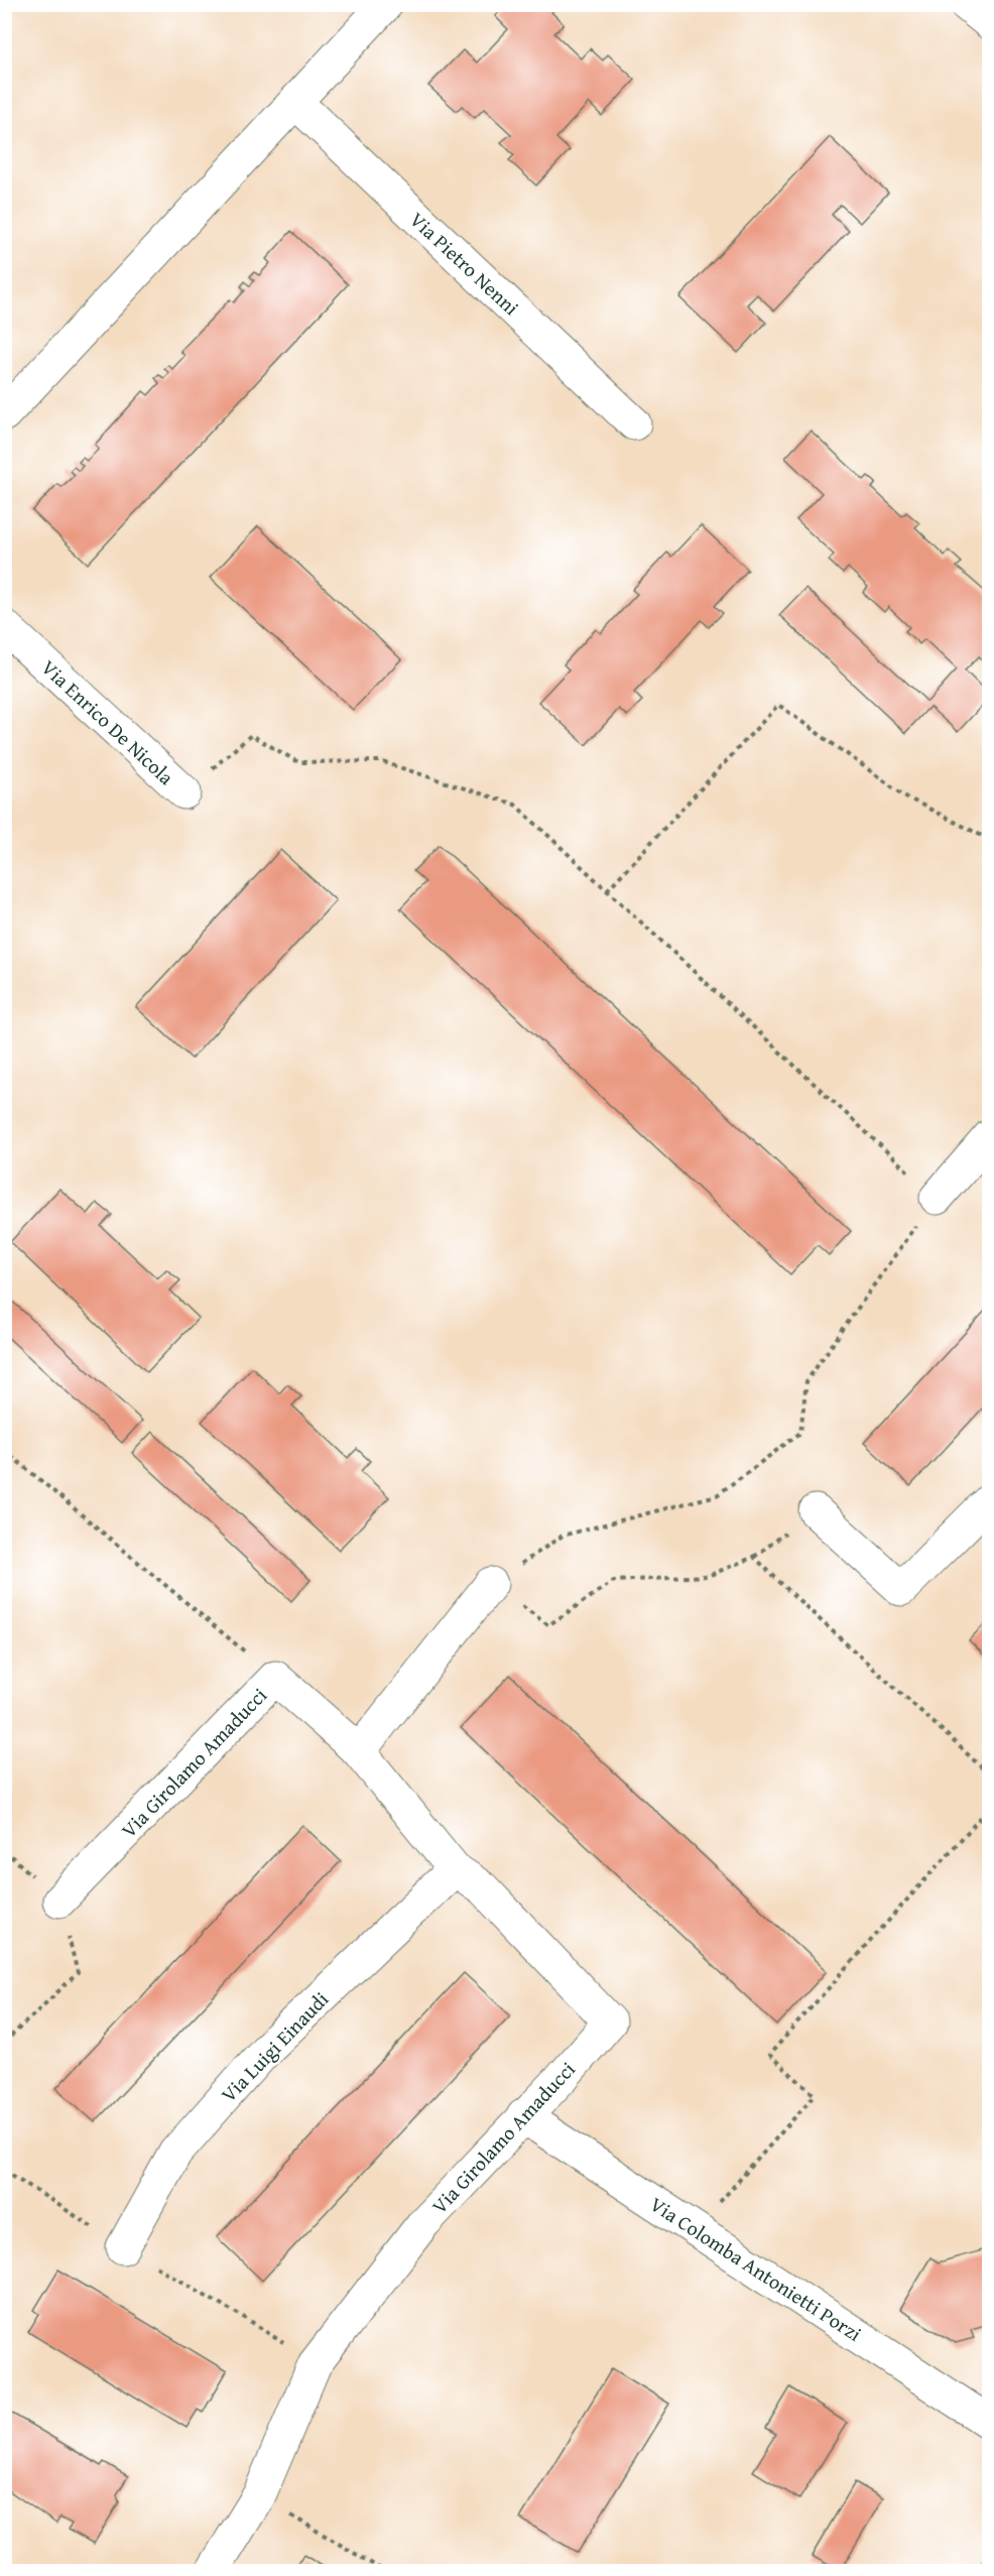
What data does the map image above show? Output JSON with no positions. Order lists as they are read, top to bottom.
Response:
{
  "streets": {
    "street": [
      "Via Pietro Nenni",
      "Via Enrico De Nicola",
      "Via Girolamo Amaducci",
      "Via Luigi Einaudi",
      "Via Colomba Antonietti Porzi"
    ]
  },
  "crossings": [
    ["Via Girolamo Amaducci", "Via Luigi Einaudi"],
    ["Via Girolamo Amaducci", "Via Colomba Antonietti Porzi"]
  ]
}
